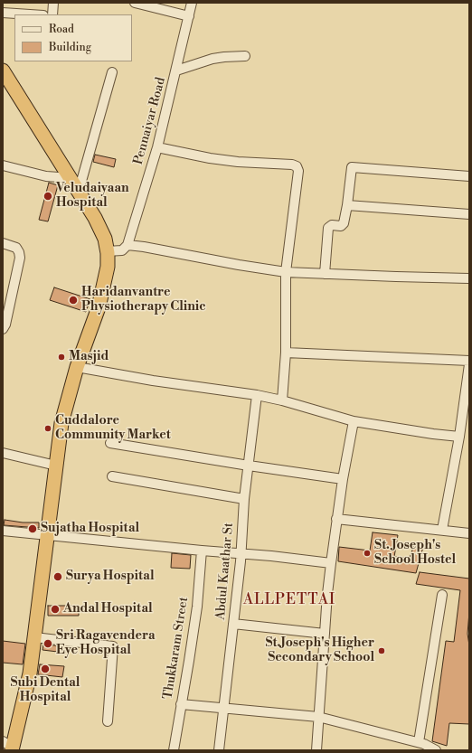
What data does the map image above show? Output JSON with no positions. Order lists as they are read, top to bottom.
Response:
{
  "streets": {
    "street": ["Pennaiyar Road", "Abdul Kaathar St", "Thukkaram Street"]
  },
  "districts": ["ALLPETTAI"],
  "places": [
    "Veludaiyaan Hospital",
    "Haridanvantre Physiotherapy Clinic",
    "Masjid",
    "Cuddalore Community Market",
    "Sujatha Hospital",
    "St. Joseph's School Hostel",
    "Surya Hospital",
    "Andal Hospital",
    "Sri Ragavendera Eye Hospital",
    "St.Joseph's Higher Secondary School",
    "Subi Dental Hospital"
  ],
  "legend": ["Road", "Building"]
}
